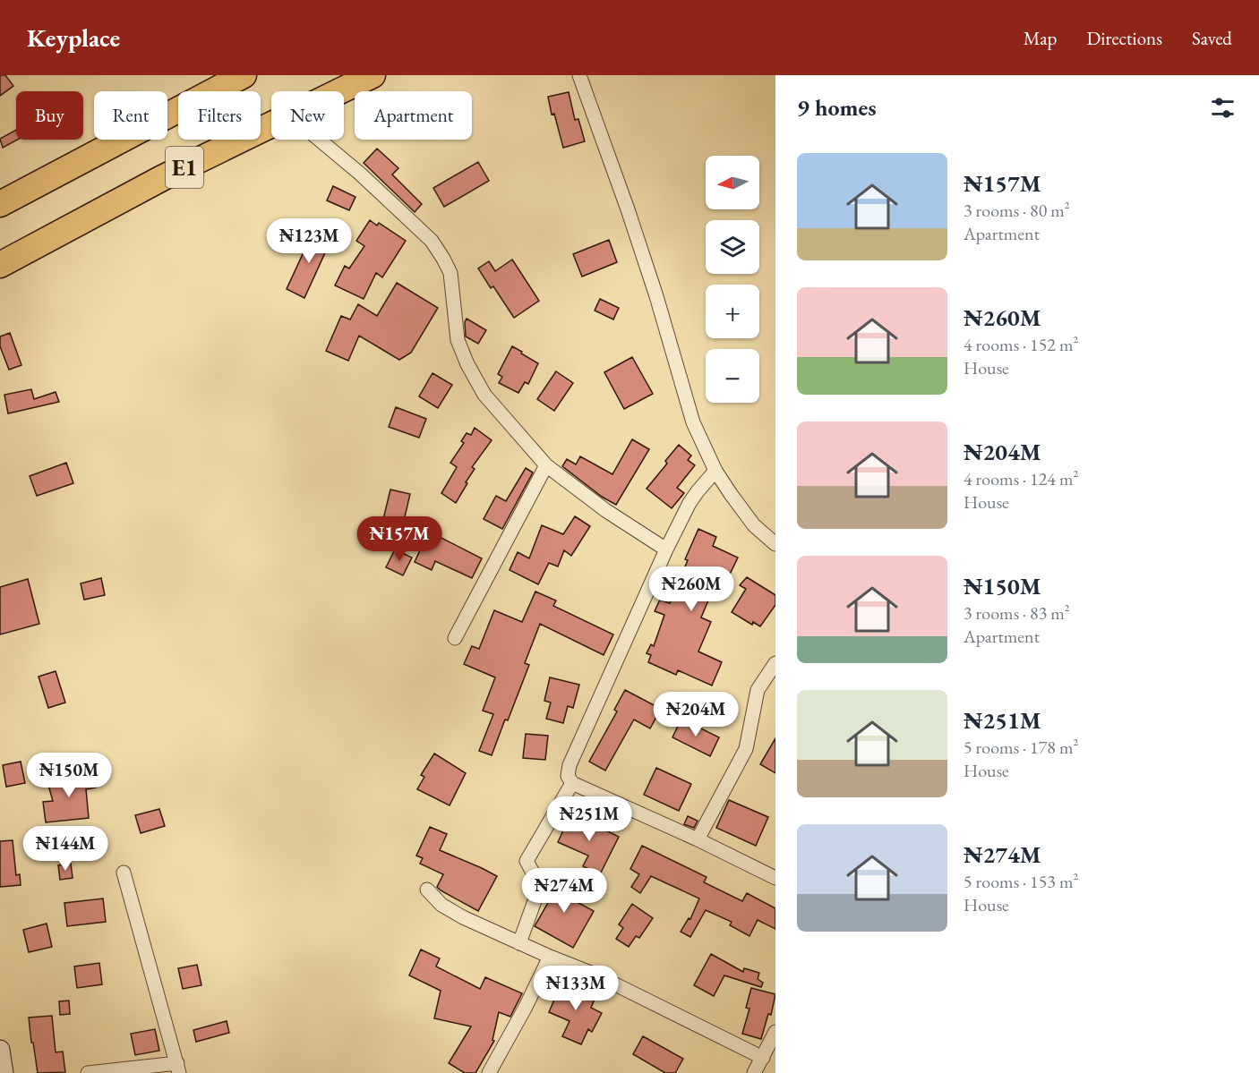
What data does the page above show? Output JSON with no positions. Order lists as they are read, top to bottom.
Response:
{
  "streets": {
    "highway": ["E1"]
  },
  "north": "left",
  "page": {
    "header": "Keyplace",
    "nav": ["Map", "Directions", "Saved"],
    "heading": "9 homes",
    "chip": [
      "Buy",
      "Rent",
      "Filters",
      "New",
      "Apartment"
    ],
    "list": [
      {
        "name": "₦157M",
        "note": "3 rooms · 80 m² · Apartment"
      },
      {
        "name": "₦260M",
        "note": "4 rooms · 152 m² · House"
      },
      {
        "name": "₦204M",
        "note": "4 rooms · 124 m² · House"
      },
      {
        "name": "₦150M",
        "note": "3 rooms · 83 m² · Apartment"
      },
      {
        "name": "₦251M",
        "note": "5 rooms · 178 m² · House"
      },
      {
        "name": "₦274M",
        "note": "5 rooms · 153 m² · House"
      }
    ],
    "map_buttons": ["+", "−"],
    "price": [
      "₦123M",
      "₦157M",
      "₦260M",
      "₦204M",
      "₦150M",
      "₦251M",
      "₦144M",
      "₦274M",
      "₦133M"
    ]
  }
}
